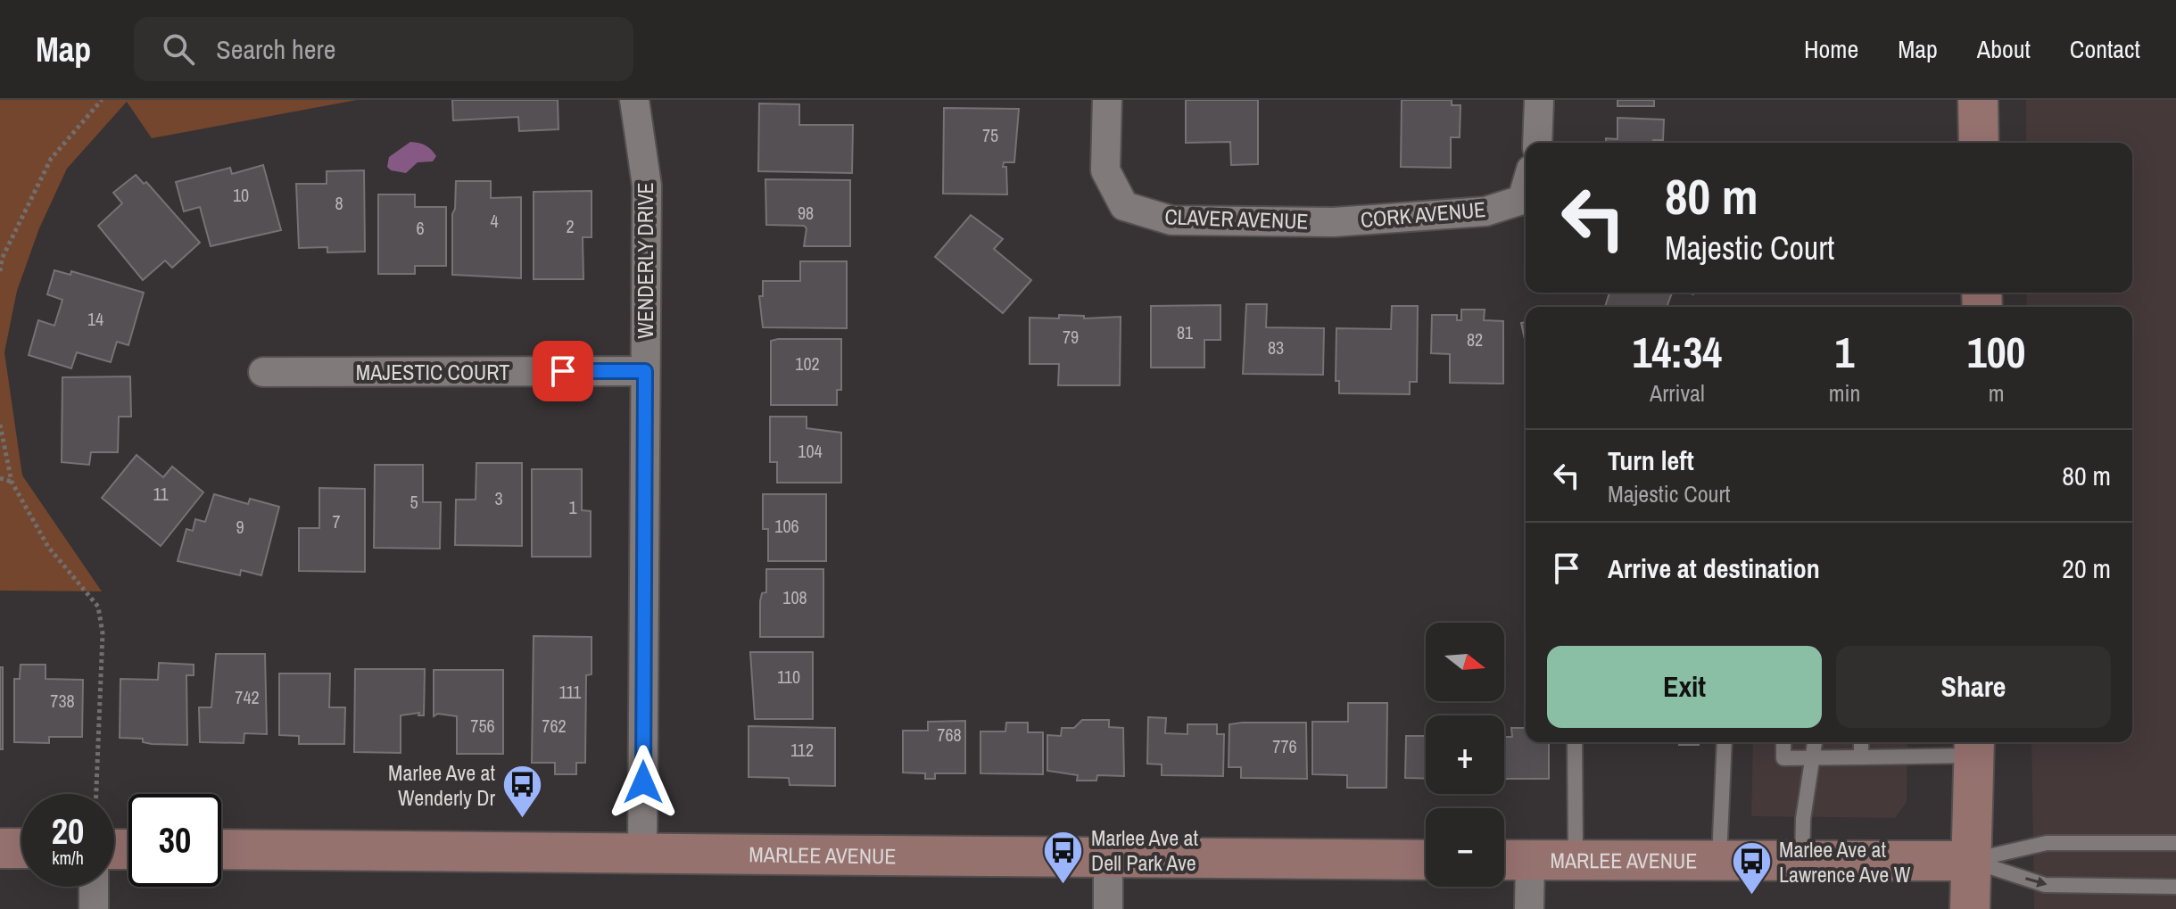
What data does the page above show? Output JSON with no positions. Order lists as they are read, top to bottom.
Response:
{
  "streets": {
    "street": [
      "CORK AVENUE",
      "CLAVER AVENUE",
      "WENDERLY DRIVE",
      "MAJESTIC COURT",
      "MARLEE AVENUE"
    ]
  },
  "crossings": [
    ["CORK AVENUE", "CLAVER AVENUE"],
    ["WENDERLY DRIVE", "MAJESTIC COURT"],
    ["WENDERLY DRIVE", "MARLEE AVENUE"]
  ],
  "places": {
    "bus stop": ["Marlee Ave at Wenderly Dr", "Marlee Ave at Dell Park Ave", "Marlee Ave at Lawrence Ave W"]
  },
  "house_numbers": [
    "75",
    "10",
    "8",
    "98",
    "4",
    "2",
    "6",
    "14",
    "81",
    "79",
    "82",
    "83",
    "102",
    "104",
    "11",
    "3",
    "5",
    "1",
    "7",
    "106",
    "9",
    "108",
    "110",
    "111",
    "742",
    "738",
    "756",
    "762",
    "768",
    "776",
    "112"
  ],
  "north": "right",
  "page": {
    "header": "Map",
    "search": "Search here",
    "nav": [
      "Home",
      "Map",
      "About",
      "Contact"
    ],
    "turn": ["80 m", "Majestic Court"],
    "eta": [
      "14:34",
      "Arrival",
      "1",
      "min",
      "100",
      "m"
    ],
    "list": [
      {
        "name": "Turn left",
        "note": "Majestic Court",
        "value": "80 m"
      },
      {
        "name": "Arrive at destination",
        "value": "20 m"
      }
    ],
    "map_buttons": ["+", "−"],
    "buttons": ["Exit", "Share"],
    "speed": "20 km/h",
    "limit": "30"
  }
}
